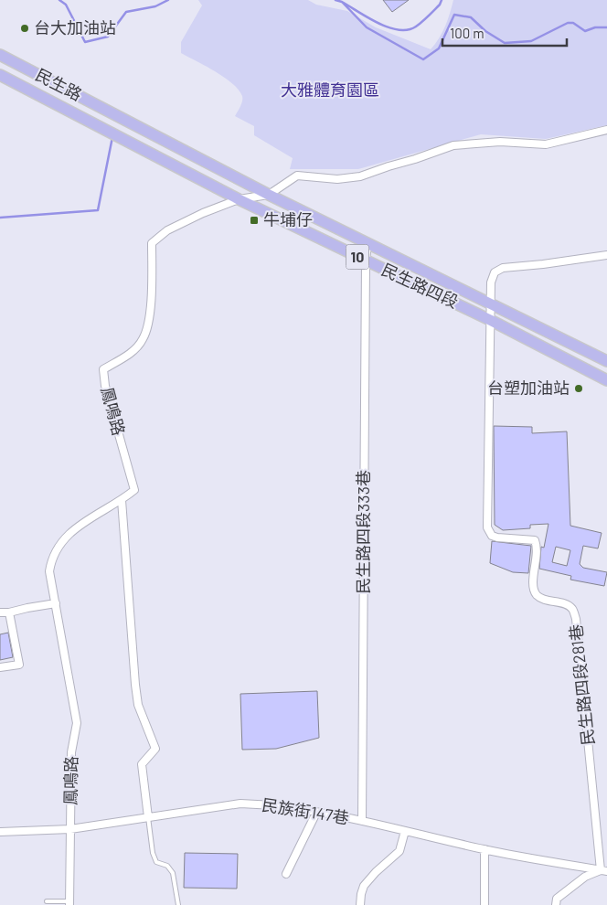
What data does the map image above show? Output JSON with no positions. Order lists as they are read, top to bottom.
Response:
{
  "streets": {
    "main road": ["民生路", "10", "民生路四段"],
    "street": [
      "鳳鳴路",
      "民生路四段333巷",
      "民生路四段281巷",
      "民族街147巷"
    ]
  },
  "crossings": [
    ["民生路", "民生路四段"],
    ["民生路四段", "鳳鳴路"],
    ["民生路四段", "民生路四段333巷"],
    ["民生路四段", "民生路四段281巷"],
    ["鳳鳴路", "民族街147巷"],
    ["民生路四段333巷", "民族街147巷"],
    ["民生路四段281巷", "民族街147巷"]
  ],
  "parks": ["大雅體育園區"],
  "places": {
    "other": ["台大加油站", "台塑加油站"],
    "transit": ["牛埔仔"]
  },
  "scale_bar": "100 m"
}
